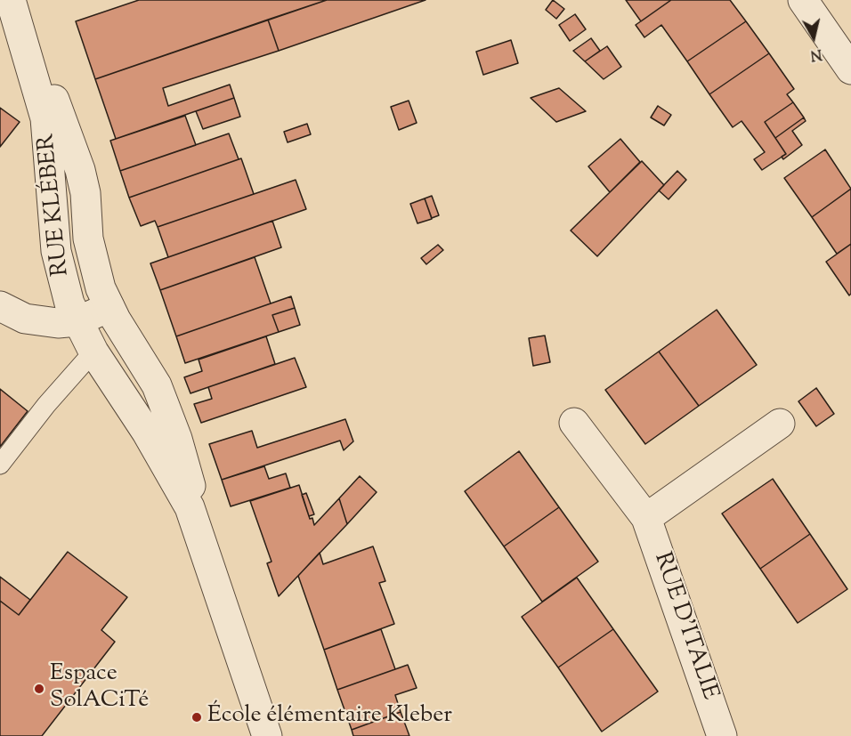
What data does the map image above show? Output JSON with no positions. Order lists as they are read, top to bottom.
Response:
{
  "streets": {
    "street": ["RUE KLÉBER", "RUE D'ITALIE"]
  },
  "places": ["Espace SolACiTé", "École élémentaire Kleber"],
  "north": "bottom"
}
